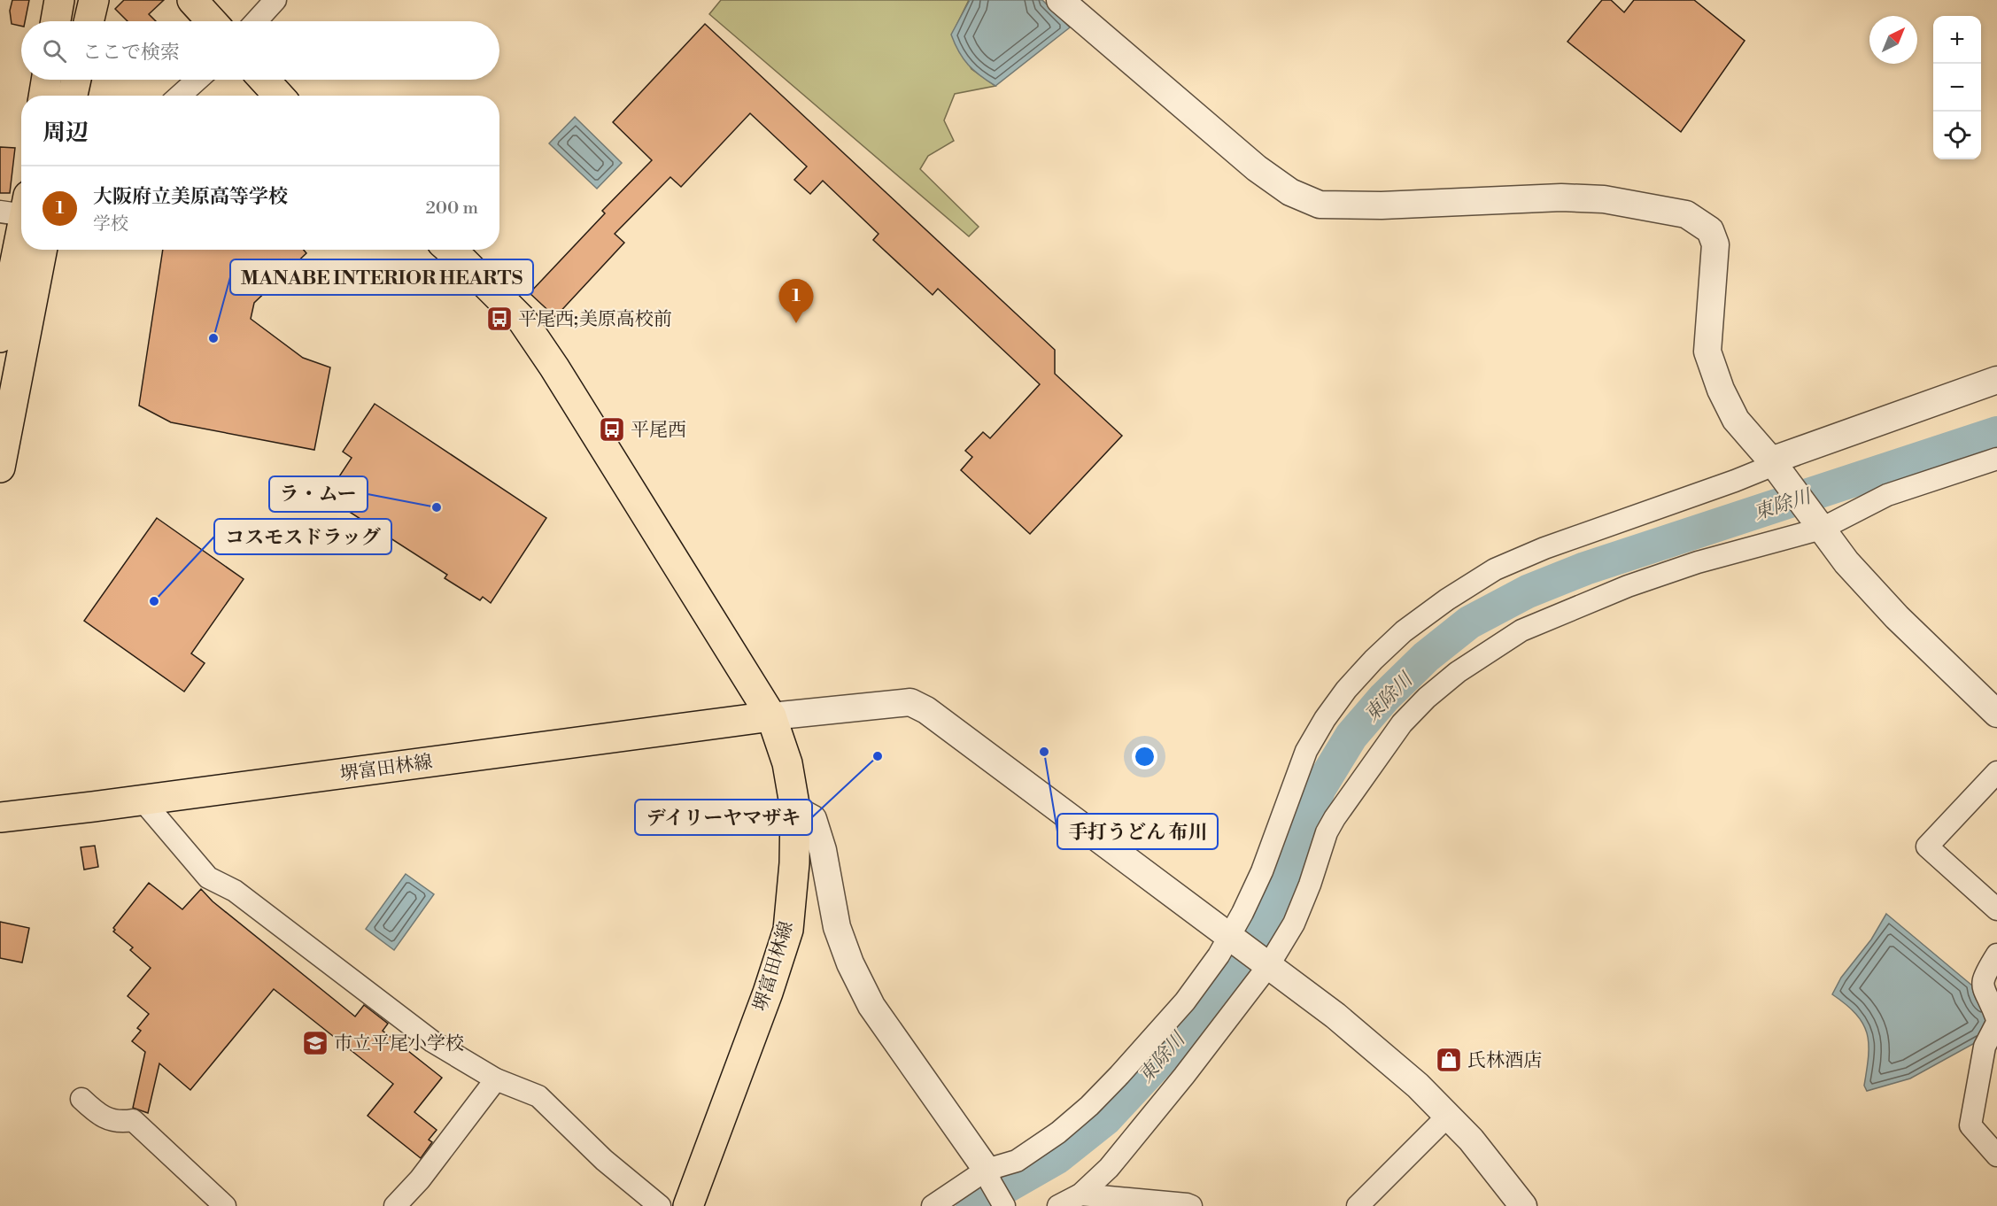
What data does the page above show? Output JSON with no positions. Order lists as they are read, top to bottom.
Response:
{
  "streets": {
    "main road": ["堺富田林線"]
  },
  "water": ["東除川"],
  "places": {
    "bus stop": ["平尾西;美原高校前", "平尾西"],
    "other": [
      "MANABE INTERIOR HEARTS",
      "ラ・ムー",
      "コスモスドラッグ",
      "手打うどん 布川",
      "デイリーヤマザキ"
    ],
    "school or university": ["市立平尾小学校"],
    "shop": ["氏林酒店"]
  },
  "north": "top right",
  "page": {
    "map_buttons": ["+", "−"],
    "search": "ここで検索",
    "heading": "周辺",
    "list": [
      {
        "mark": "1",
        "name": "大阪府立美原高等学校",
        "note": "学校",
        "value": "200 m"
      }
    ],
    "pins": "1"
  }
}
